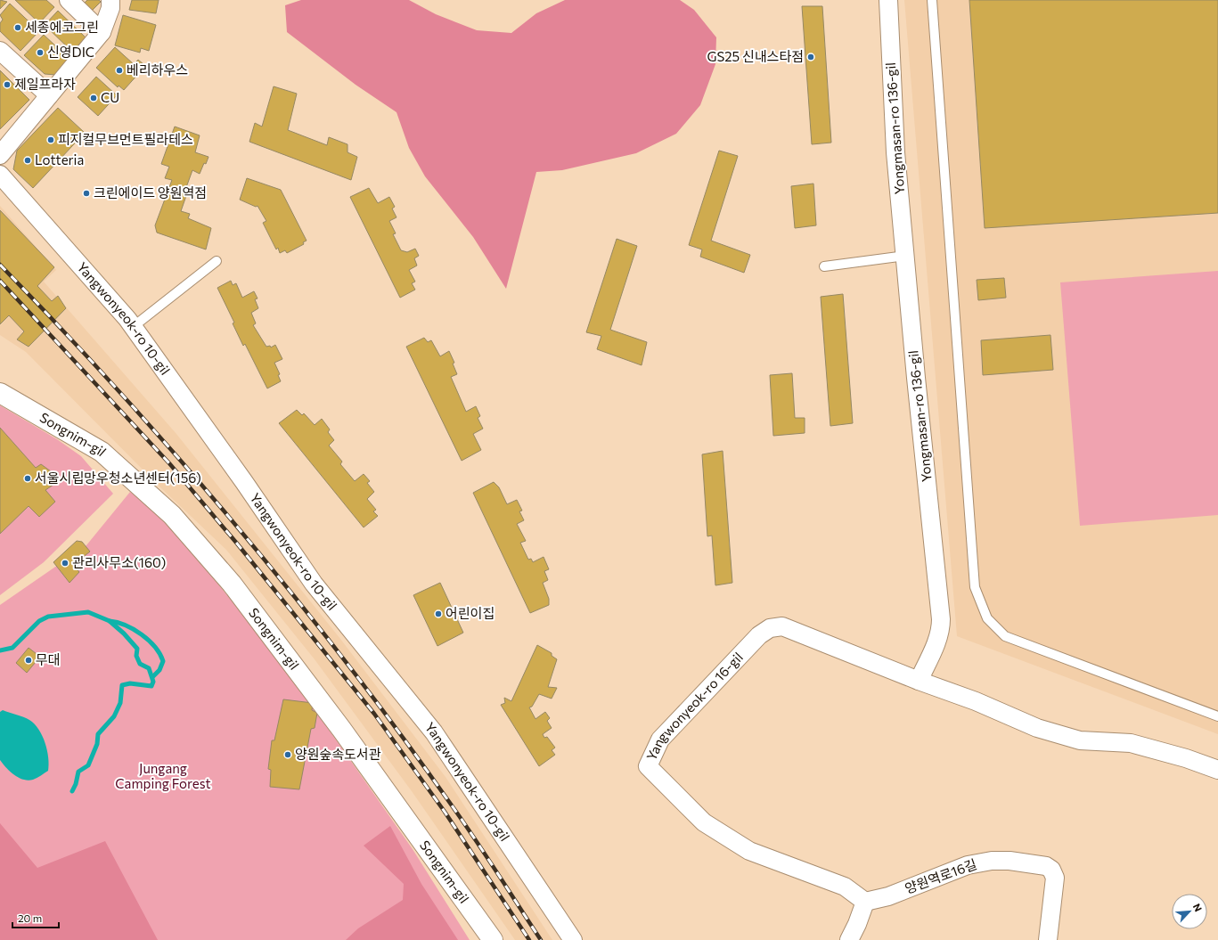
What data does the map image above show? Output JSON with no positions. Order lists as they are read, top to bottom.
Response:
{
  "streets": {
    "street": [
      "Yongmasan-ro 136-gil",
      "Yangwonyeok-ro 10-gil",
      "Songnim-gil",
      "Yangwonyeok-ro 16-gil",
      "양원역로16길"
    ]
  },
  "crossings": [
    ["Yongmasan-ro 136-gil", "Yangwonyeok-ro 16-gil"],
    ["Yangwonyeok-ro 16-gil", "양원역로16길"]
  ],
  "parks": ["Jungang Camping Forest"],
  "places": [
    "세종에코그린",
    "신영DIC",
    "GS25 신내스타점",
    "베리하우스",
    "제일프라자",
    "CU",
    "피지컬무브먼트필라테스",
    "Lotteria",
    "크린에이드 양원역점",
    "서울시립망우청소년센터(156)",
    "관리사무소(160)",
    "어린이집",
    "무대",
    "양원숲속도서관"
  ],
  "scale_bar": "20 m",
  "north": "top right"
}
